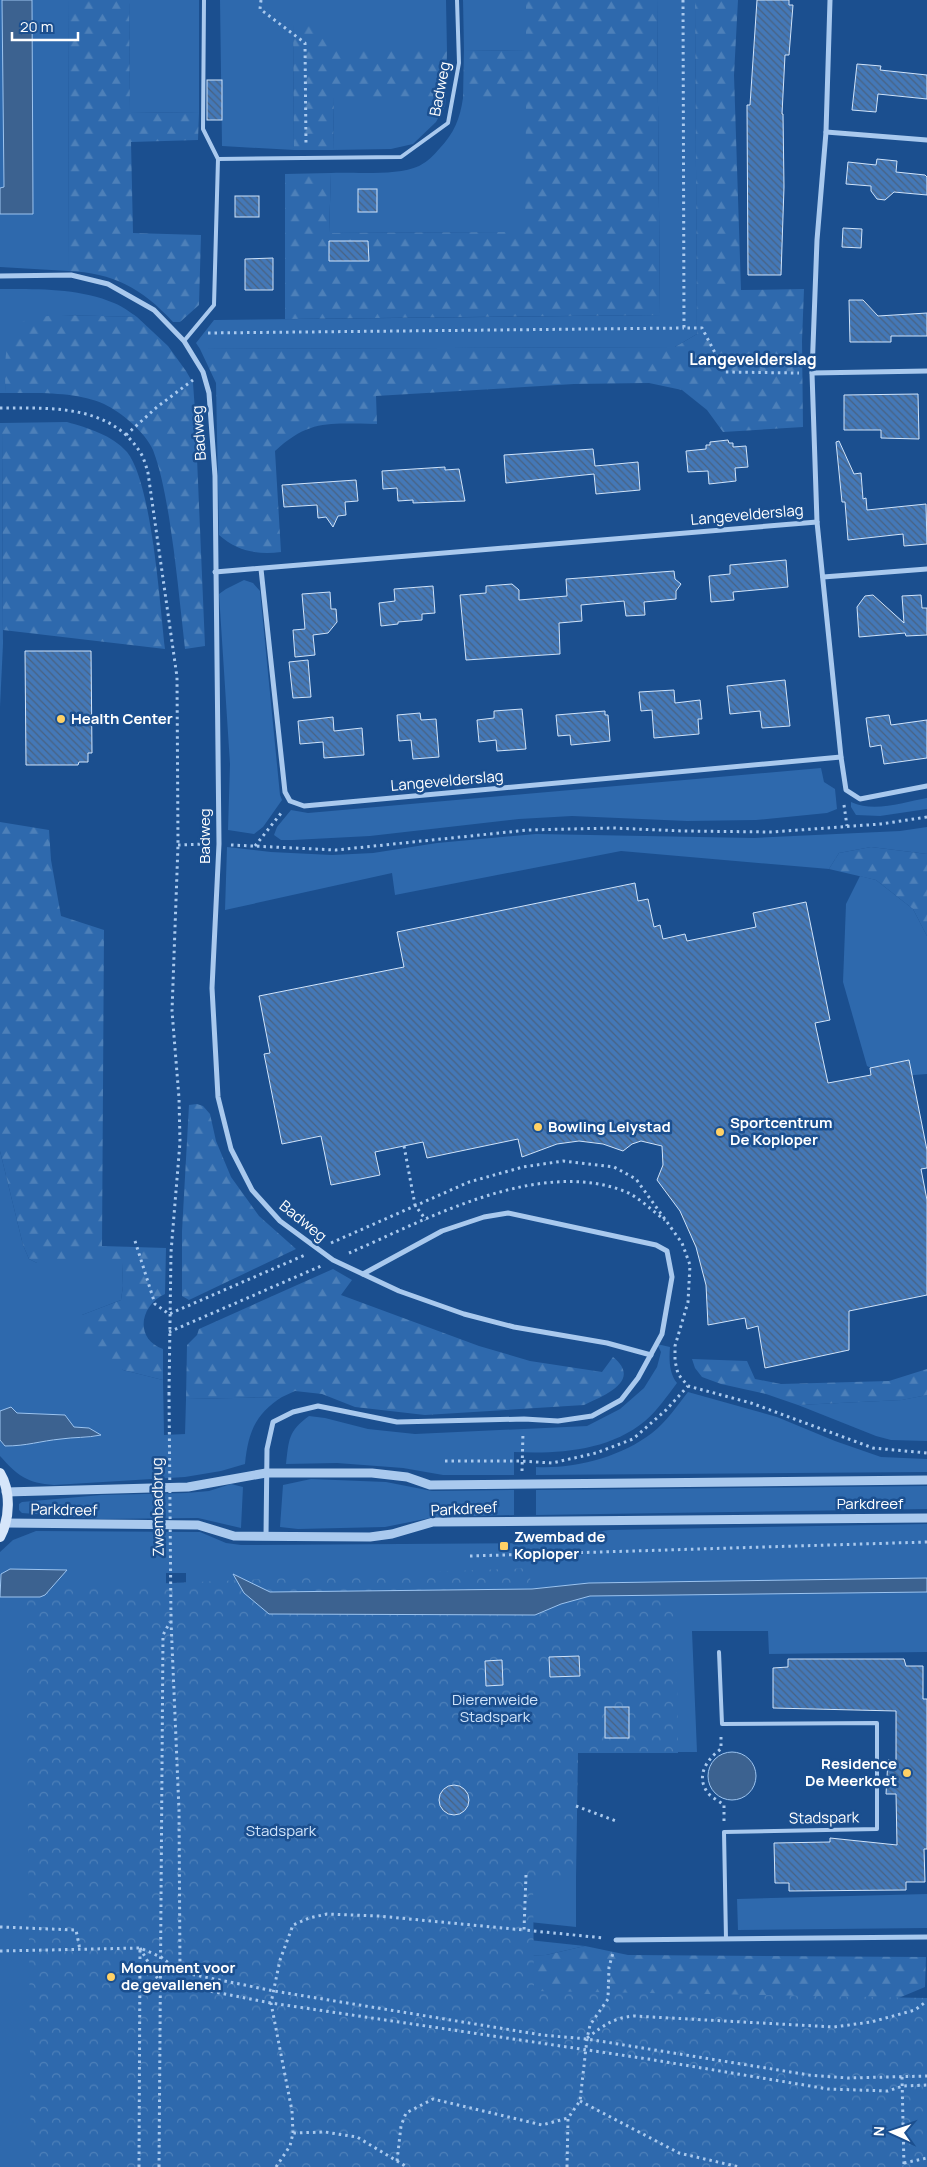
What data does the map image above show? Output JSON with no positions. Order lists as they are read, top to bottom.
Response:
{
  "streets": {
    "street": ["Badweg", "Langevelderslag", "Parkdreef"],
    "lane": ["Stadspark"],
    "path": ["Zwembadbrug"]
  },
  "crossings": [
    ["Badweg", "Langevelderslag"],
    ["Badweg", "Zwembadbrug"]
  ],
  "districts": ["Langevelderslag"],
  "parks": ["Dierenweide Stadspark", "Stadspark"],
  "places": {
    "other": [
      "Health Center",
      "Bowling Lelystad",
      "Sportcentrum De Koploper",
      "Residence De Meerkoet",
      "Monument voor de gevallenen"
    ],
    "transit": ["Zwembad de Koploper"]
  },
  "scale_bar": "20 m",
  "north": "left"
}
